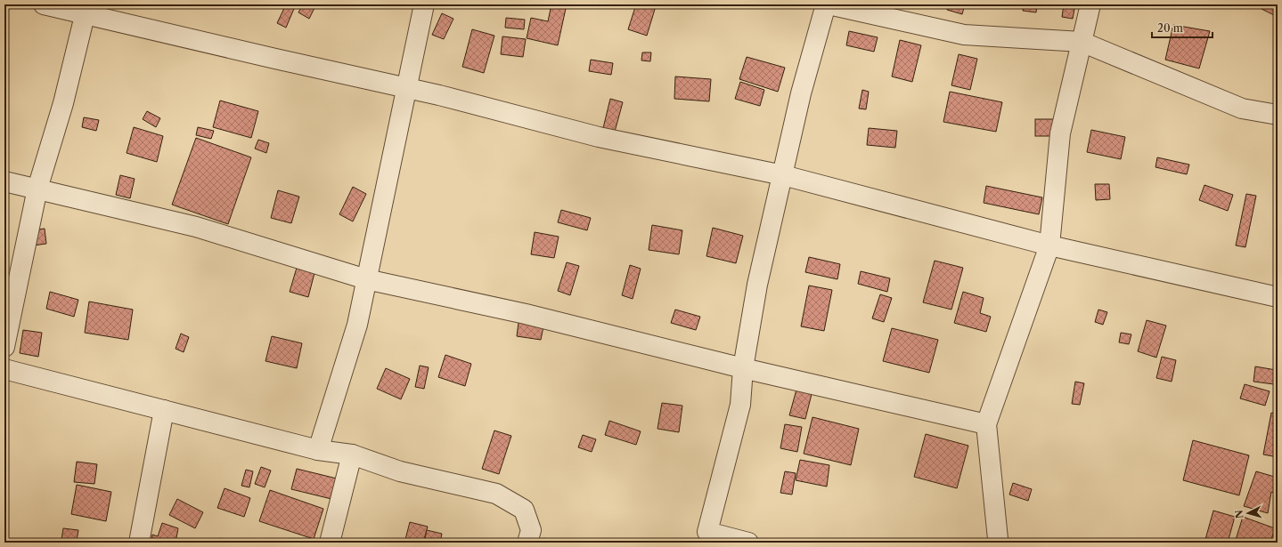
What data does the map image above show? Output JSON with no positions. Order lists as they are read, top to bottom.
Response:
{
  "scale_bar": "20 m",
  "north": "left"
}
